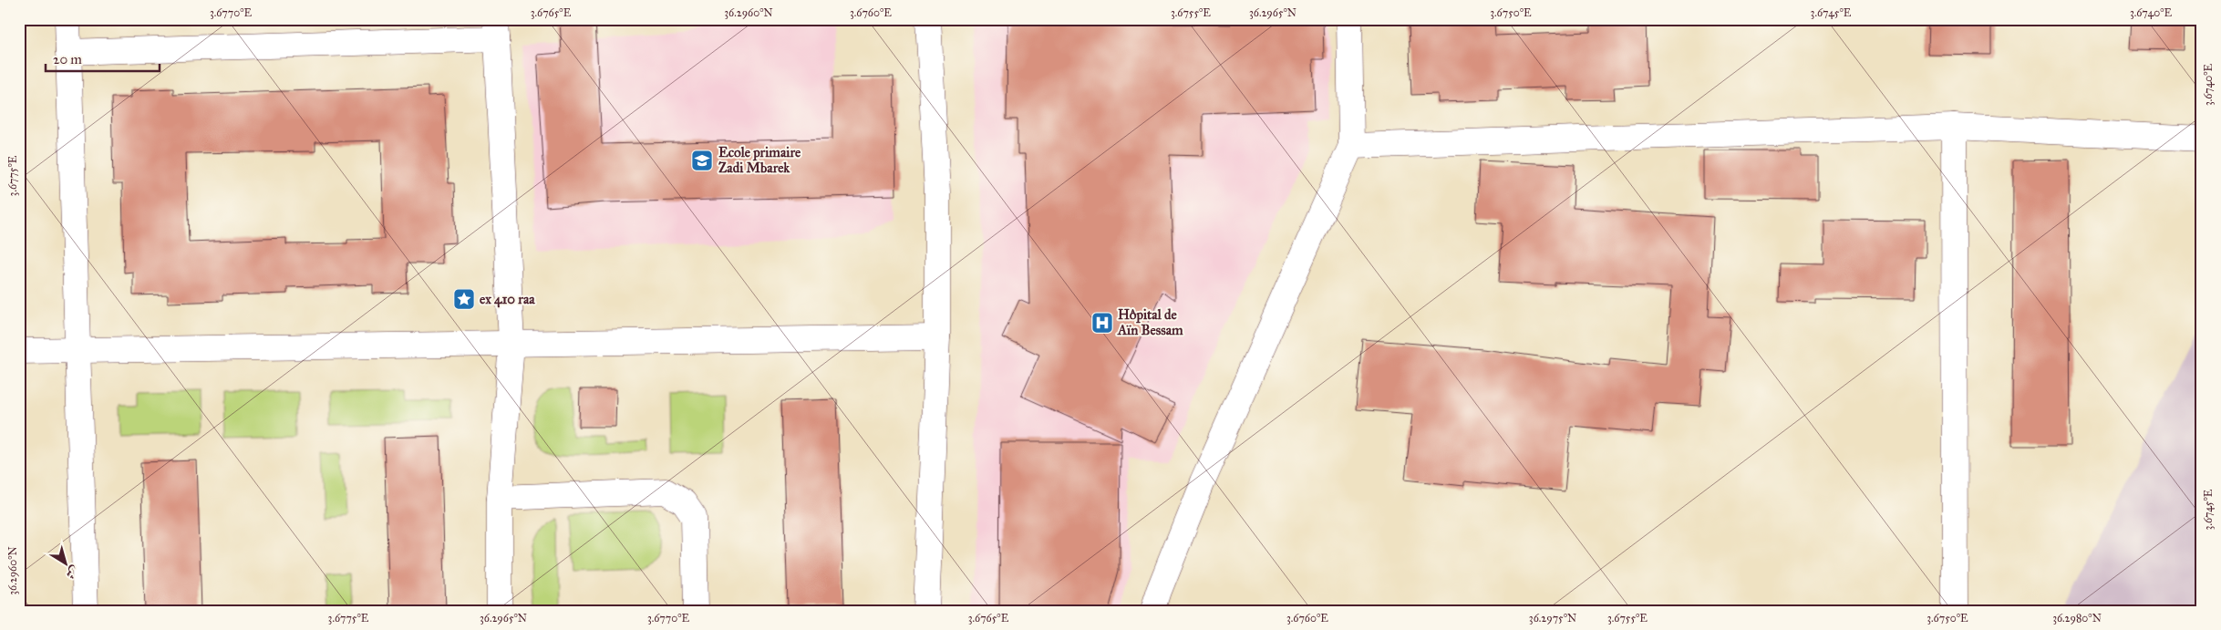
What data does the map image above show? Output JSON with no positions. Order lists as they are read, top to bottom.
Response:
{
  "places": {
    "school or university": ["Ecole primaire Zadi Mbarek"],
    "place": ["ex 410 raa"],
    "hospital": ["Hôpital de Aïn Bessam"]
  },
  "scale_bar": "20 m",
  "north": "bottom right",
  "coordinates": [
    "3.6770°E",
    "3.6765°E",
    "36.2960°N",
    "3.6760°E",
    "3.6755°E",
    "36.2965°N",
    "3.6750°E",
    "3.6745°E",
    "3.6740°E",
    "3.6775°E",
    "36.2975°N",
    "36.2980°N"
  ]
}
